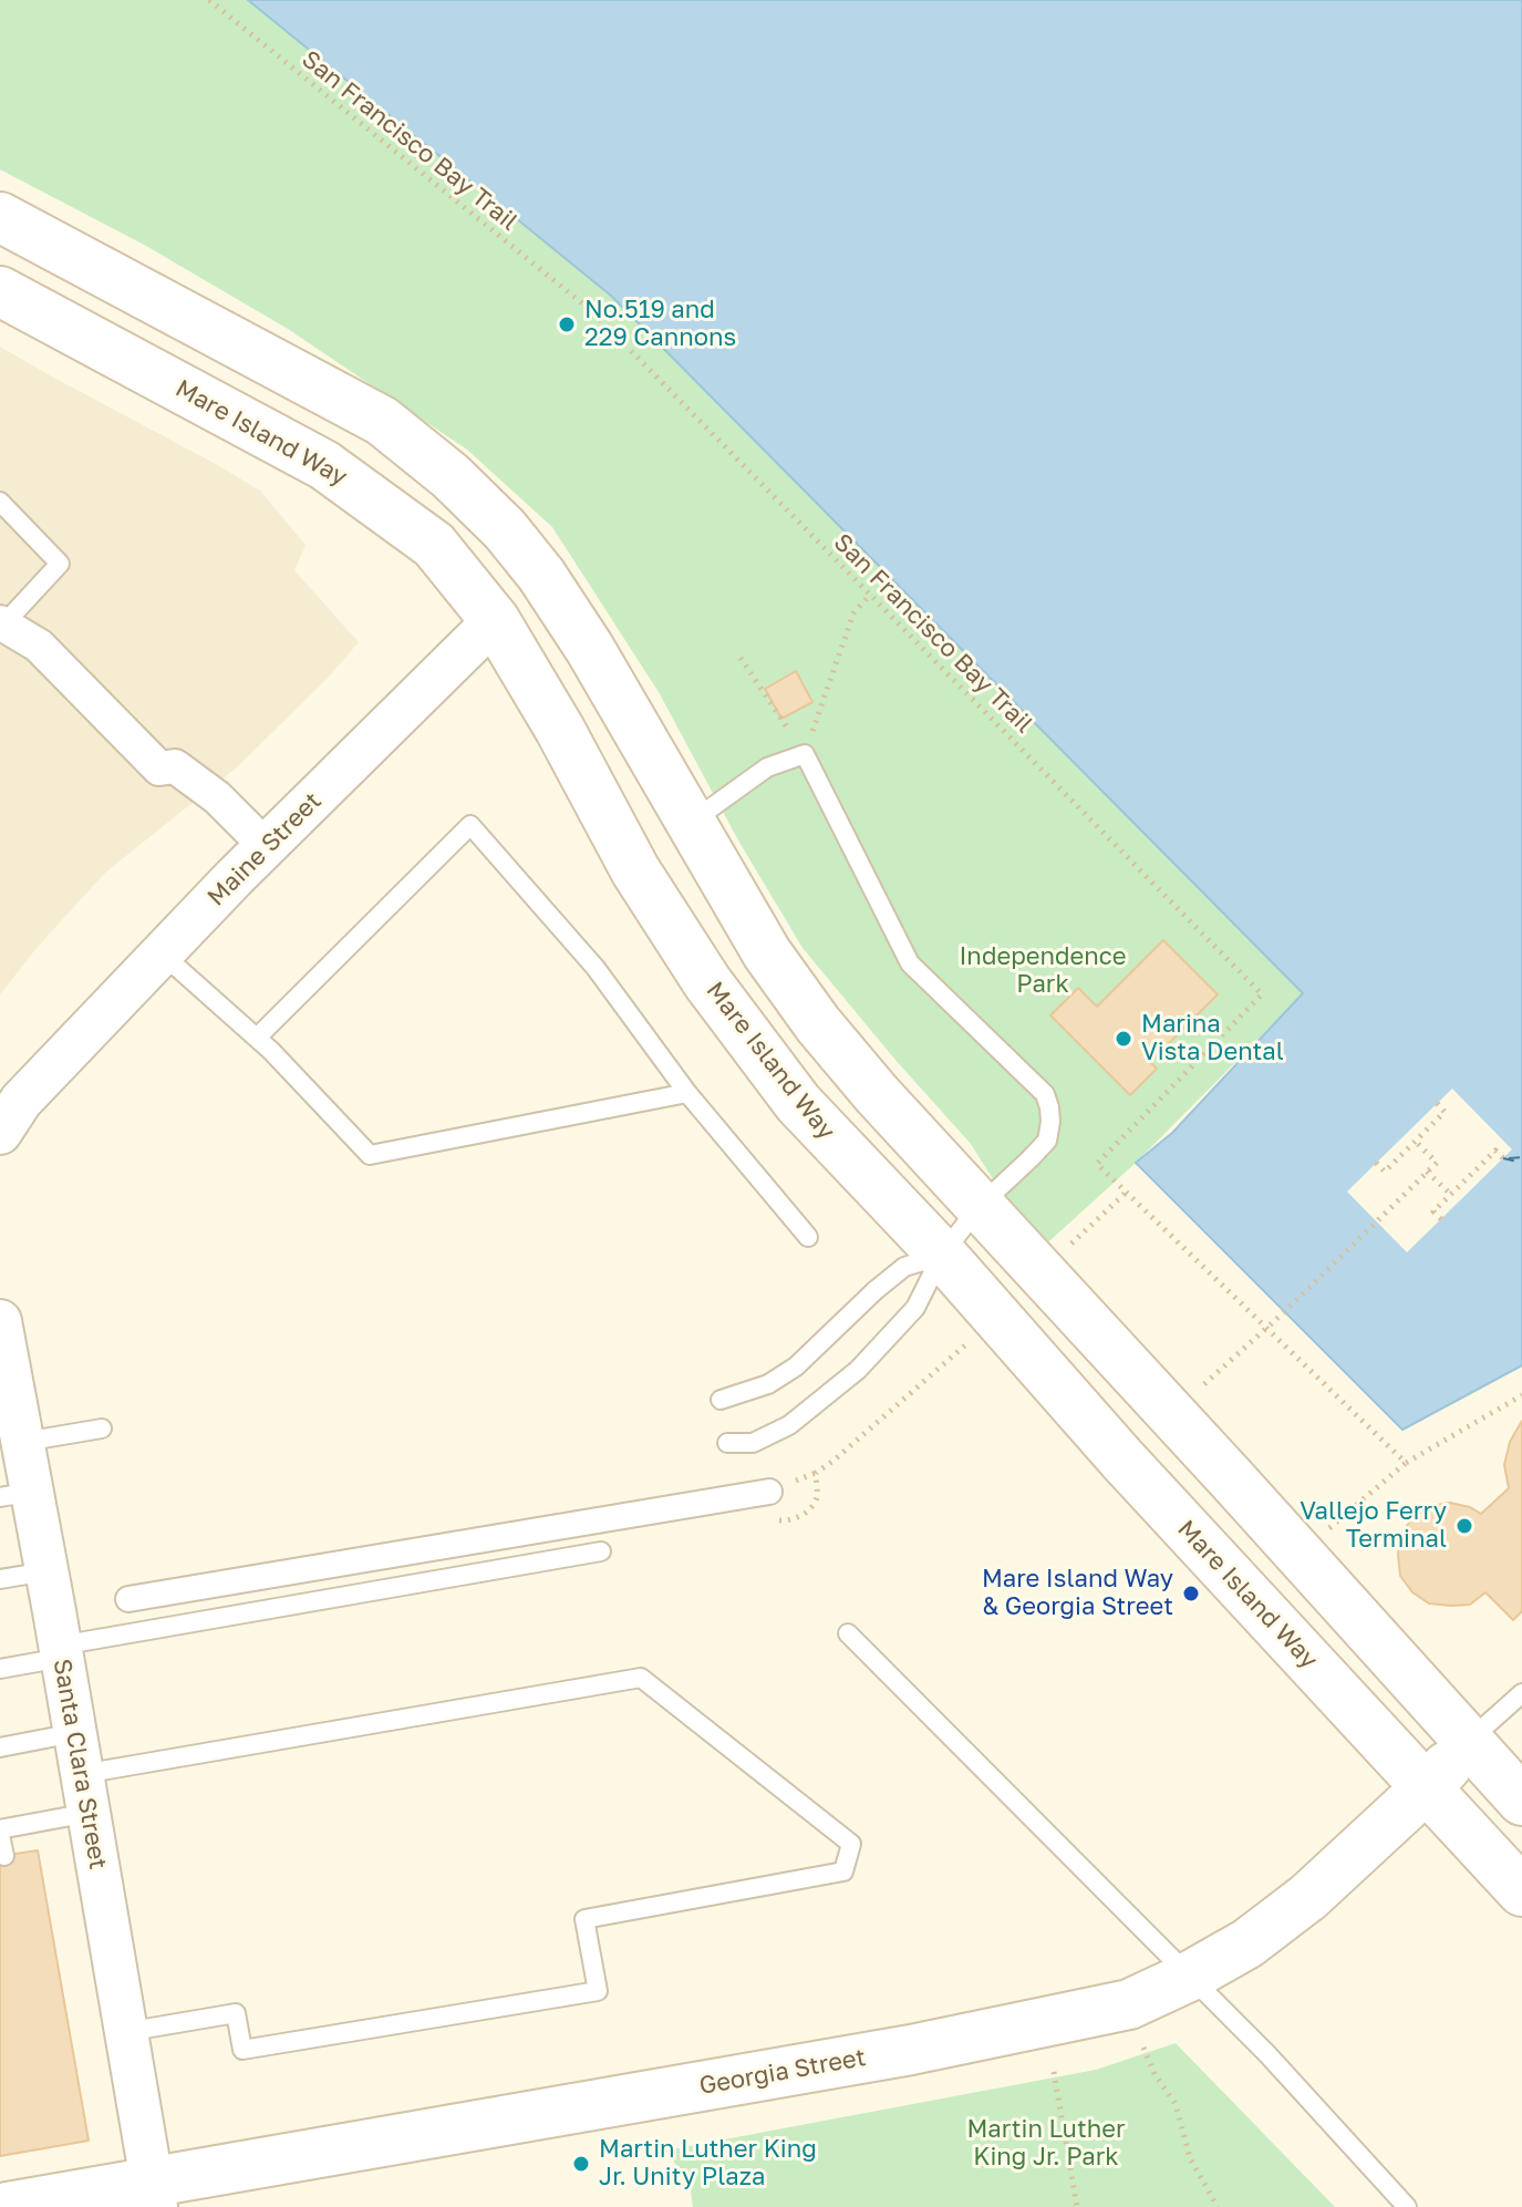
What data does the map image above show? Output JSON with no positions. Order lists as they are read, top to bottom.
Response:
{
  "streets": {
    "main road": ["Mare Island Way", "Maine Street", "Georgia Street"],
    "street": ["Santa Clara Street"],
    "path": ["San Francisco Bay Trail"]
  },
  "crossings": [
    ["Mare Island Way", "Maine Street"],
    ["Mare Island Way", "Georgia Street"],
    ["Santa Clara Street", "Georgia Street"]
  ],
  "parks": ["Independence Park", "Martin Luther King Jr. Park"],
  "places": [
    "No.519 and 229 Cannons",
    "Marina Vista Dental",
    "Vallejo Ferry Terminal",
    "Mare Island Way & Georgia Street",
    "Martin Luther King Jr. Unity Plaza"
  ]
}
